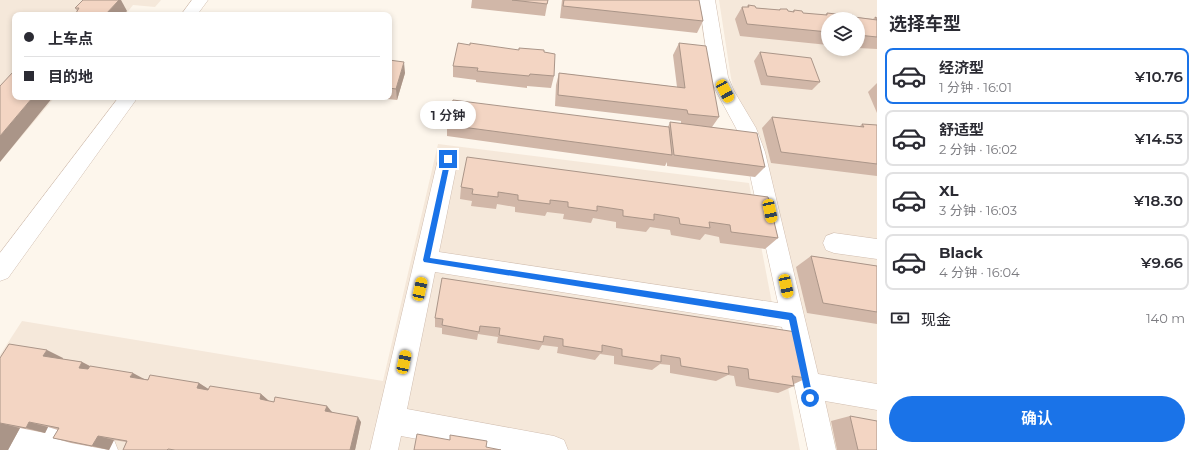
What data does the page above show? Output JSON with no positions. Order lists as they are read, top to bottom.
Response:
{
  "page": {
    "heading": "选择车型",
    "banner": ["上车点", "目的地"],
    "list": [
      {
        "name": "经济型",
        "note": "1 分钟 · 16:01",
        "value": "¥10.76"
      },
      {
        "name": "舒适型",
        "note": "2 分钟 · 16:02",
        "value": "¥14.53"
      },
      {
        "name": "XL",
        "note": "3 分钟 · 16:03",
        "value": "¥18.30"
      },
      {
        "name": "Black",
        "note": "4 分钟 · 16:04",
        "value": "¥9.66"
      }
    ],
    "bubble": "1 分钟",
    "pay": ["现金", "140 m"],
    "buttons": "确认"
  }
}
